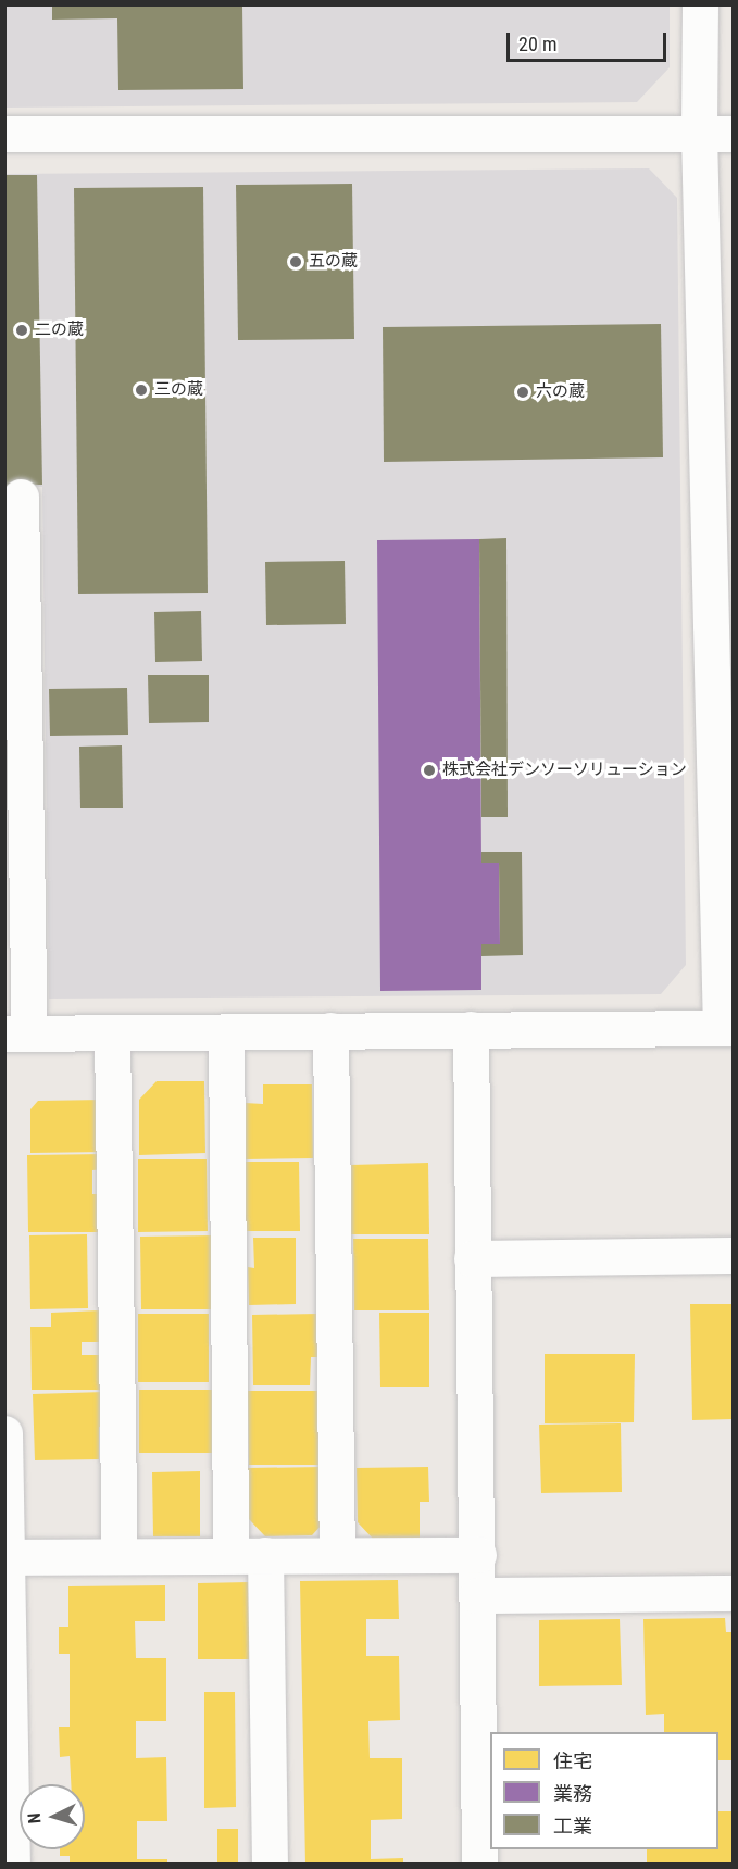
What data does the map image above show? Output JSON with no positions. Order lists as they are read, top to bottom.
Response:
{
  "places": [
    "五の蔵",
    "二の蔵",
    "三の蔵",
    "六の蔵",
    "株式会社デンソーソリューション"
  ],
  "legend": ["住宅", "業務", "工業"],
  "scale_bar": "20 m",
  "north": "left"
}
